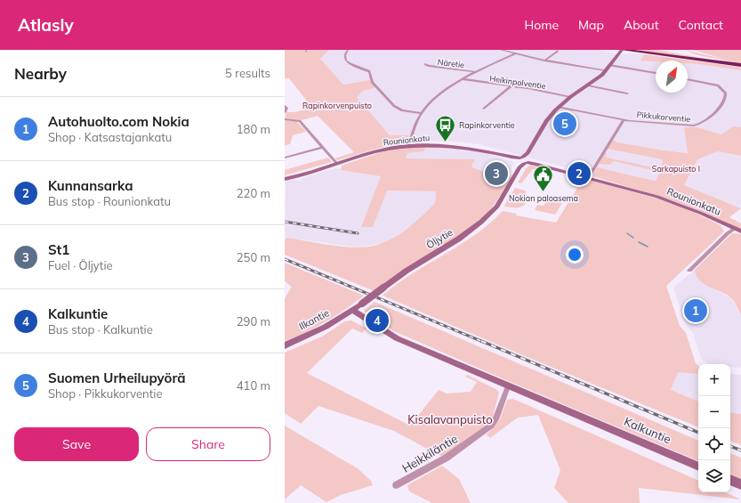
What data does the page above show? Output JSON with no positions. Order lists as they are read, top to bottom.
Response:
{
  "streets": {
    "main road": [
      "Rounionkatu",
      "Öljytie",
      "Ilkantie",
      "Kalkuntie"
    ],
    "street": [
      "Näretie",
      "Heikinpolventie",
      "Pikkukorventie",
      "Heikkiläntie"
    ]
  },
  "crossings": [
    ["Heikinpolventie", "Öljytie"],
    ["Pikkukorventie", "Öljytie"],
    ["Rounionkatu", "Öljytie"],
    ["Öljytie", "Ilkantie"],
    ["Öljytie", "Kalkuntie"],
    ["Ilkantie", "Kalkuntie"],
    ["Kalkuntie", "Heikkiläntie"]
  ],
  "parks": ["Rapinkorvenpuisto", "Sarkapuisto I", "Kisalavanpuisto"],
  "places": {
    "bus stop": ["Rapinkorventie"],
    "public building": ["Nokian paloasema"]
  },
  "north": "top right",
  "page": {
    "header": "Atlasly",
    "nav": [
      "Home",
      "Map",
      "About",
      "Contact"
    ],
    "heading": ["Nearby", "5 results"],
    "list": [
      {
        "mark": "1",
        "name": "Autohuolto.com Nokia",
        "note": "Shop · Katsastajankatu",
        "value": "180 m"
      },
      {
        "mark": "2",
        "name": "Kunnansarka",
        "note": "Bus stop · Rounionkatu",
        "value": "220 m"
      },
      {
        "mark": "3",
        "name": "St1",
        "note": "Fuel · Öljytie",
        "value": "250 m"
      },
      {
        "mark": "4",
        "name": "Kalkuntie",
        "note": "Bus stop · Kalkuntie",
        "value": "290 m"
      },
      {
        "mark": "5",
        "name": "Suomen Urheilupyörä",
        "note": "Shop · Pikkukorventie",
        "value": "410 m"
      }
    ],
    "pins": [
      "5",
      "2",
      "3",
      "1",
      "4"
    ],
    "map_buttons": ["+", "−"],
    "buttons": ["Save", "Share"]
  }
}
